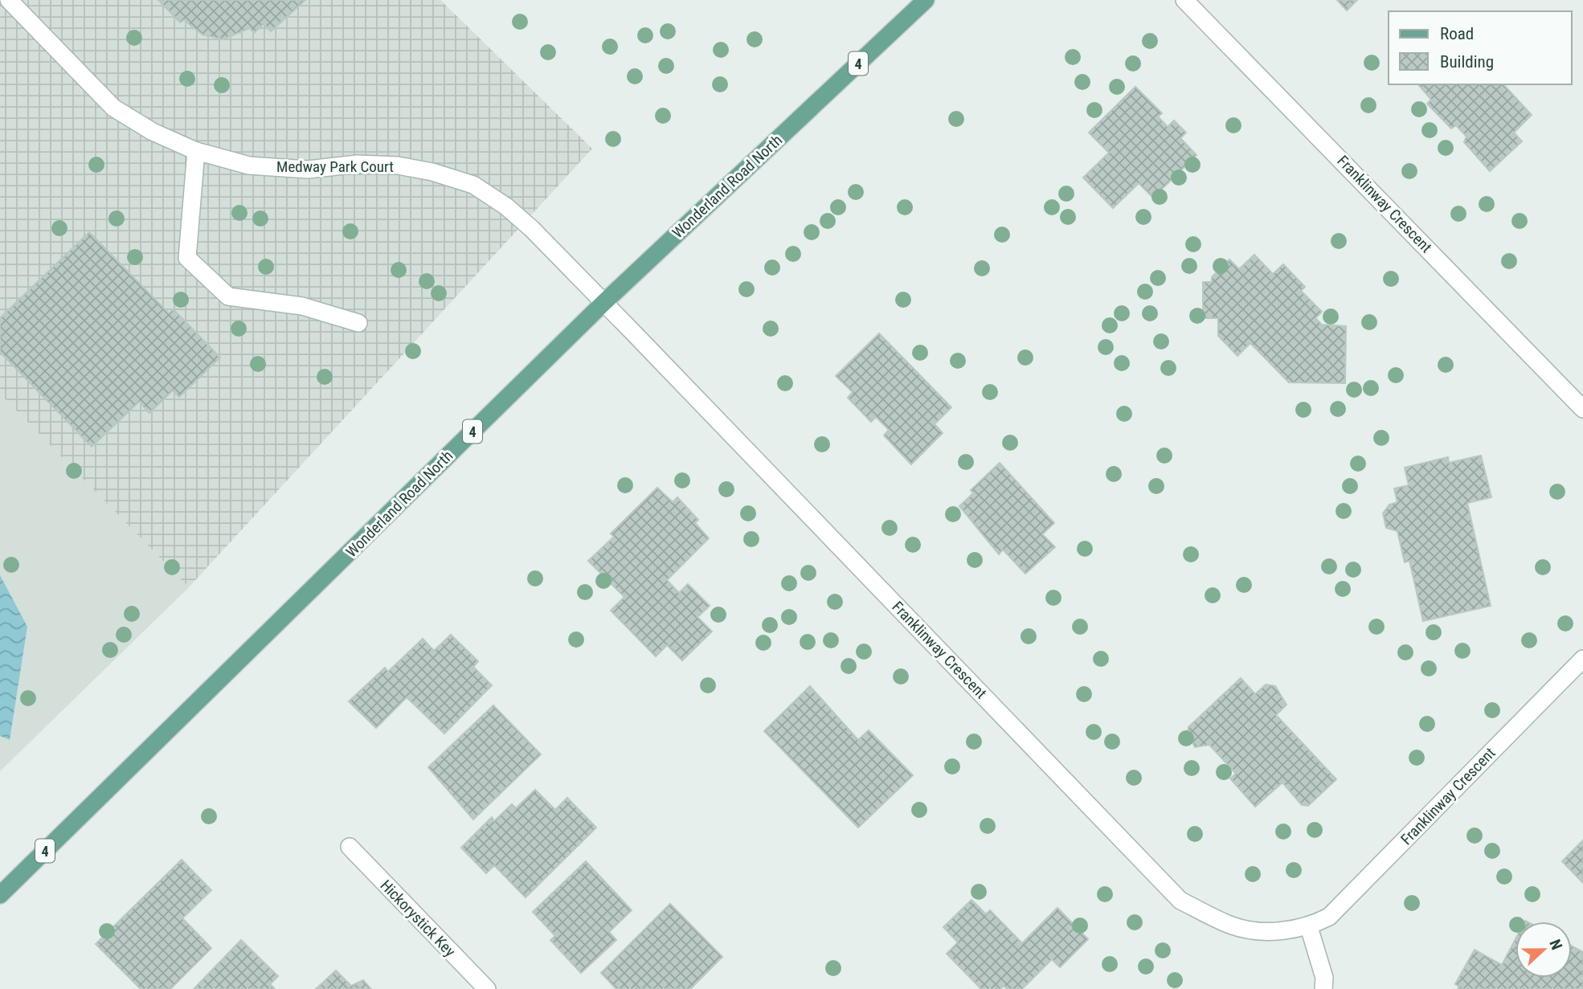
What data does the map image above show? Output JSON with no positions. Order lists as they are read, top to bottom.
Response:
{
  "streets": {
    "main road": ["4", "Wonderland Road North"],
    "street": ["Medway Park Court", "Franklinway Crescent", "Hickorystick Key"]
  },
  "crossings": [
    ["Medway Park Court", "Wonderland Road North"],
    ["Medway Park Court", "Franklinway Crescent"],
    ["Wonderland Road North", "Franklinway Crescent"]
  ],
  "legend": ["Road", "Building"],
  "north": "right"
}
